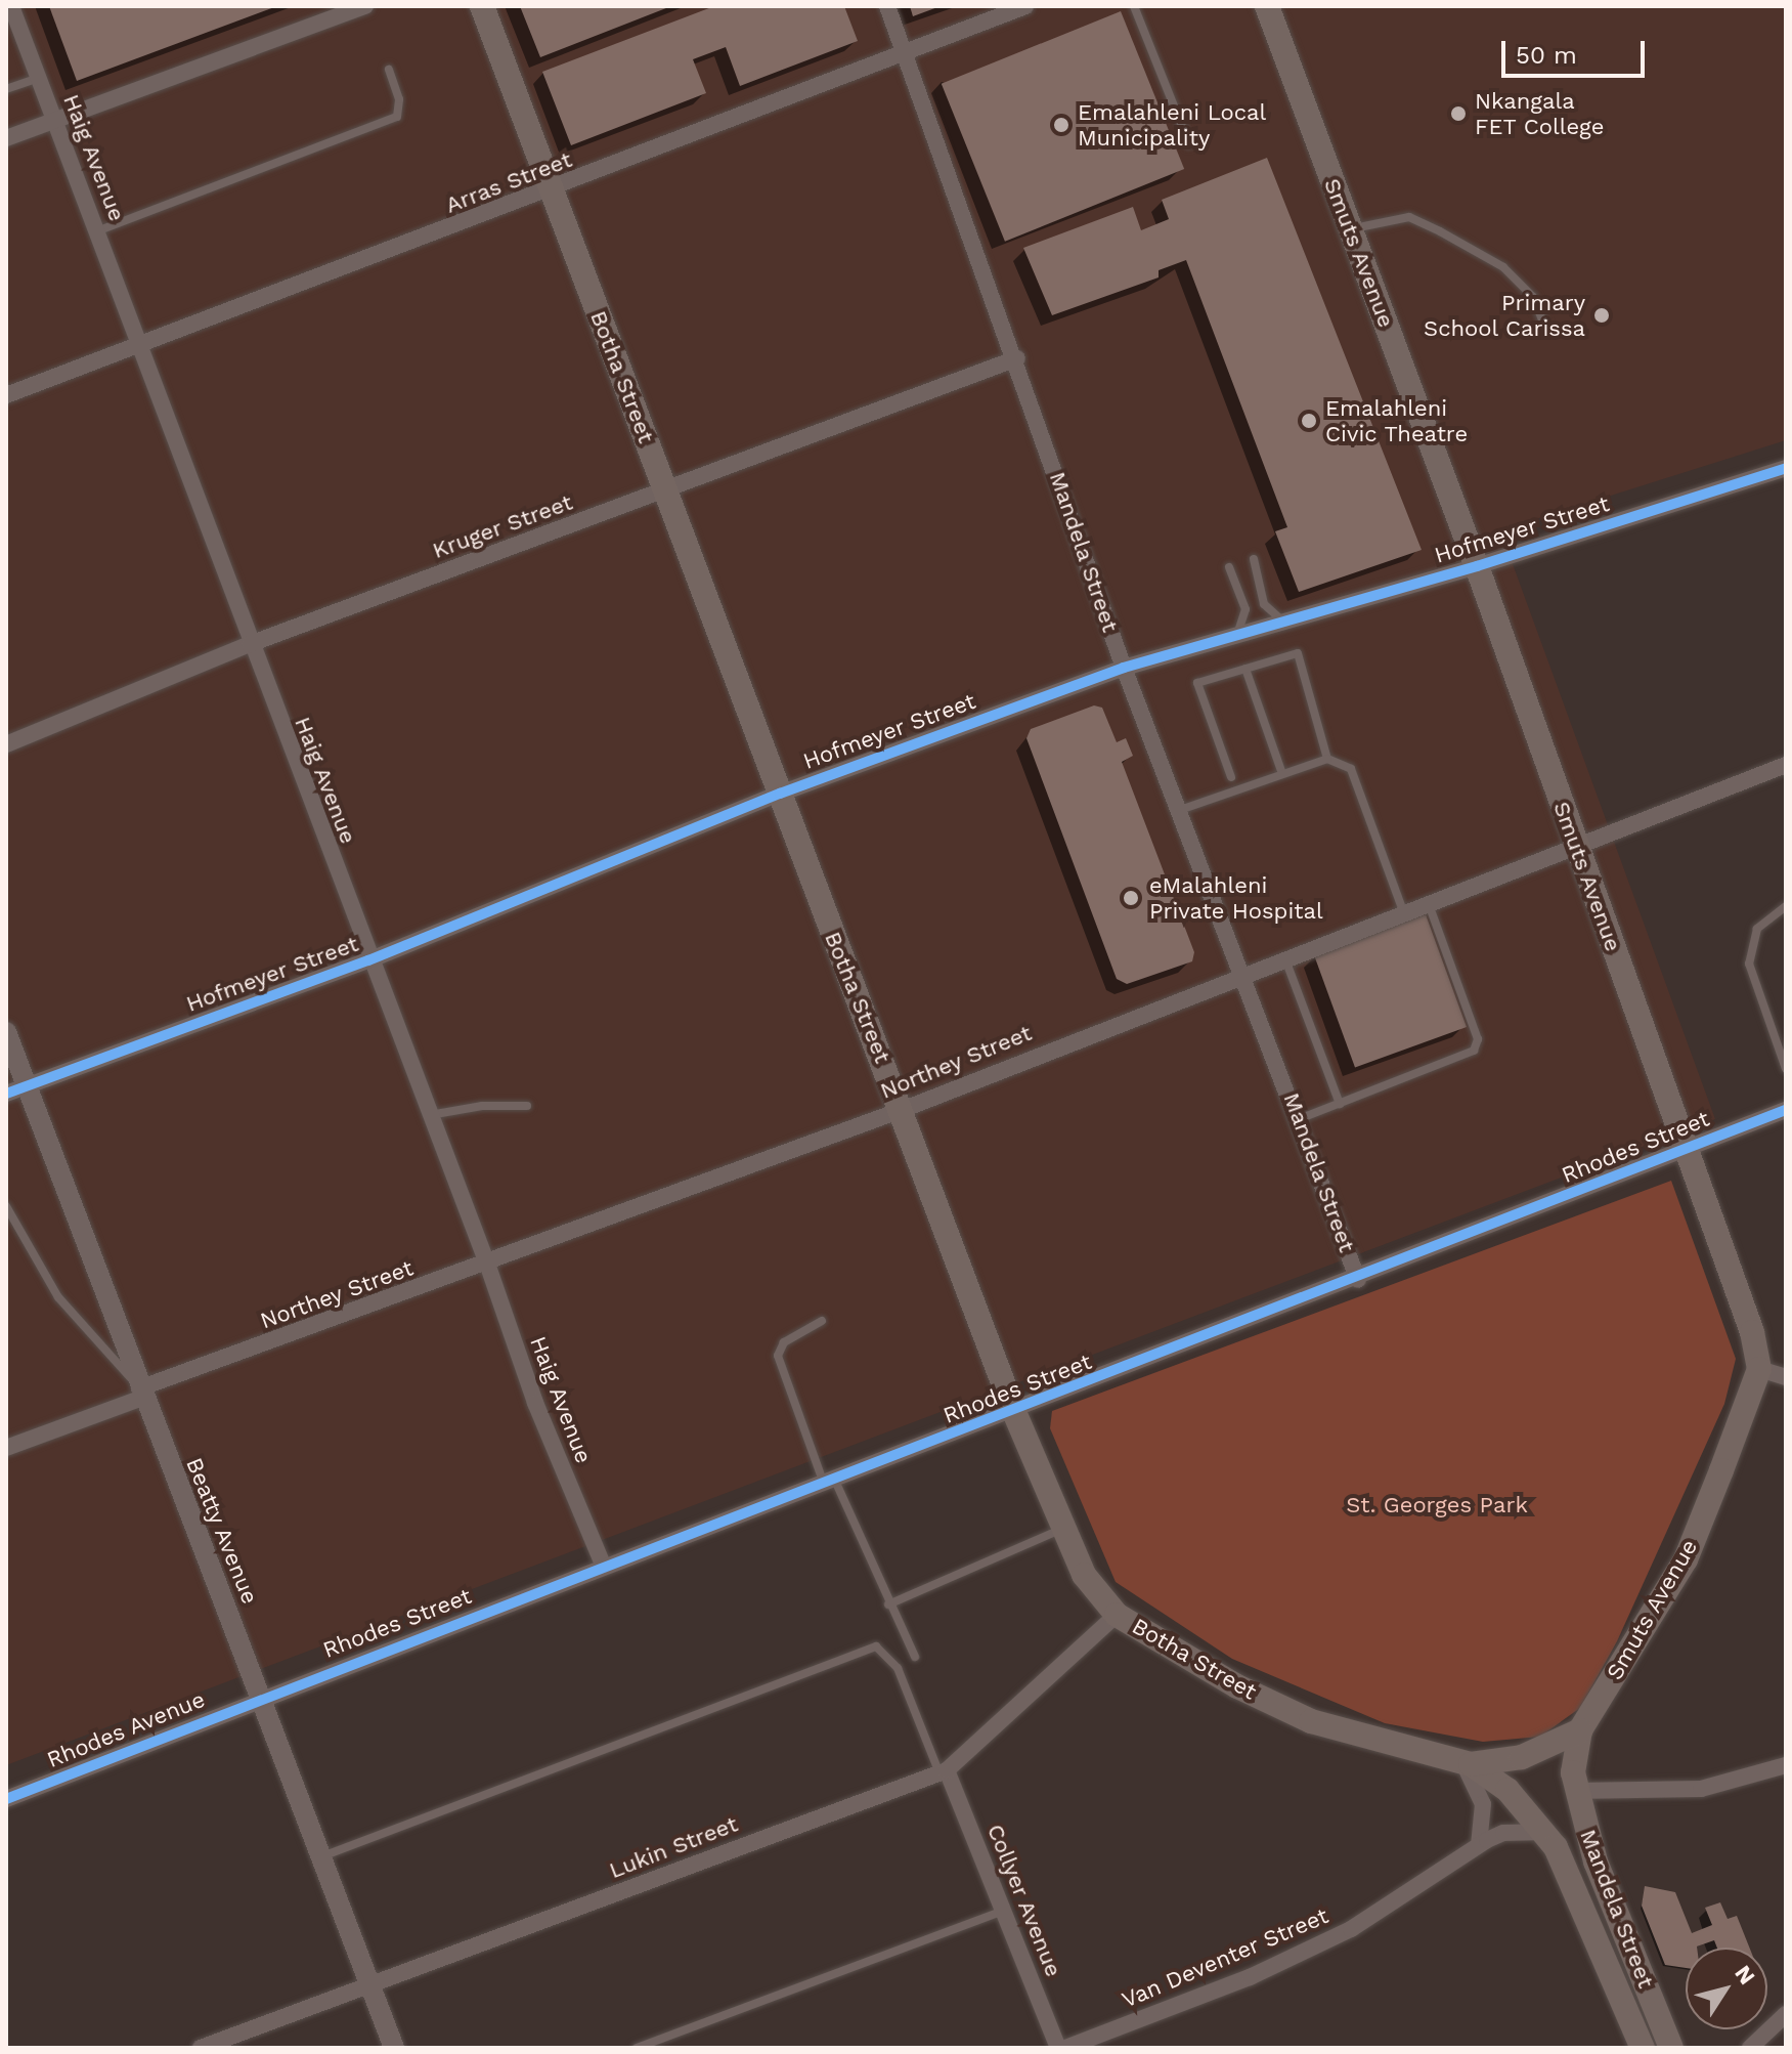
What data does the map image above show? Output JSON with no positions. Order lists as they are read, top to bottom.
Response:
{
  "streets": {
    "main road": ["Smuts Avenue", "Botha Street", "Mandela Street"],
    "street": [
      "Haig Avenue",
      "Arras Street",
      "Kruger Street",
      "Hofmeyer Street",
      "Northey Street",
      "Rhodes Street",
      "Beatty Avenue",
      "Rhodes Avenue",
      "Lukin Street",
      "Collyer Avenue",
      "Van Deventer Street"
    ]
  },
  "crossings": [
    ["Haig Avenue", "Arras Street"],
    ["Haig Avenue", "Kruger Street"],
    ["Haig Avenue", "Hofmeyer Street"],
    ["Haig Avenue", "Northey Street"],
    ["Haig Avenue", "Rhodes Street"],
    ["Arras Street", "Botha Street"],
    ["Arras Street", "Mandela Street"],
    ["Smuts Avenue", "Hofmeyer Street"],
    ["Smuts Avenue", "Mandela Street"],
    ["Smuts Avenue", "Northey Street"],
    ["Smuts Avenue", "Rhodes Street"],
    ["Botha Street", "Kruger Street"],
    ["Botha Street", "Hofmeyer Street"],
    ["Botha Street", "Mandela Street"],
    ["Botha Street", "Northey Street"],
    ["Botha Street", "Rhodes Street"],
    ["Botha Street", "Lukin Street"],
    ["Kruger Street", "Mandela Street"],
    ["Hofmeyer Street", "Mandela Street"],
    ["Hofmeyer Street", "Beatty Avenue"],
    ["Mandela Street", "Northey Street"],
    ["Mandela Street", "Rhodes Street"],
    ["Mandela Street", "Van Deventer Street"],
    ["Northey Street", "Beatty Avenue"],
    ["Rhodes Street", "Beatty Avenue"],
    ["Rhodes Street", "Rhodes Avenue"],
    ["Beatty Avenue", "Rhodes Avenue"],
    ["Beatty Avenue", "Lukin Street"],
    ["Lukin Street", "Collyer Avenue"]
  ],
  "parks": ["St. Georges Park"],
  "places": [
    "Nkangala FET College",
    "Emalahleni Local Municipality",
    "Primary School Carissa",
    "Emalahleni Civic Theatre",
    "eMalahleni Private Hospital"
  ],
  "scale_bar": "50 m",
  "north": "top right"
}
